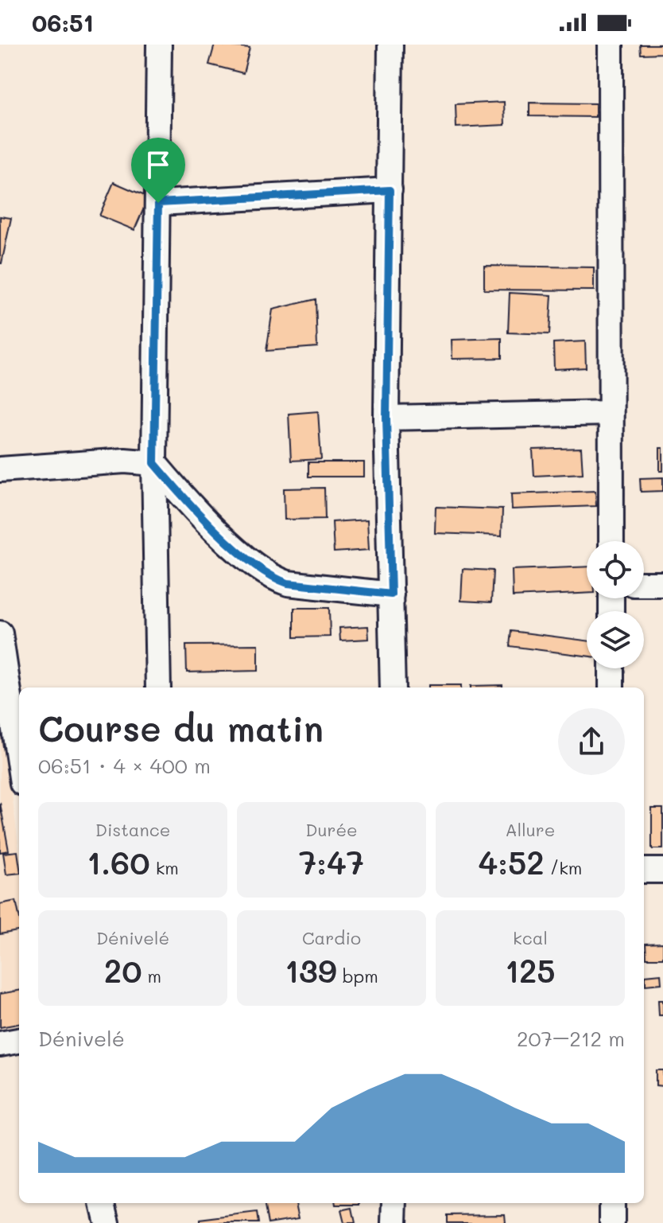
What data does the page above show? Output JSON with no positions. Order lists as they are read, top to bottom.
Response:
{
  "page": {
    "status": "06:51",
    "heading": ["Course du matin", "06:51 · 4 × 400 m"],
    "stats": [
      ["Distance", "1.60 km"],
      ["Durée", "7:47"],
      ["Allure", "4:52 /km"],
      ["Dénivelé", "20 m"],
      ["Cardio", "139 bpm"],
      ["kcal", "125"]
    ],
    "chart": ["Dénivelé", "207–212 m"]
  }
}
